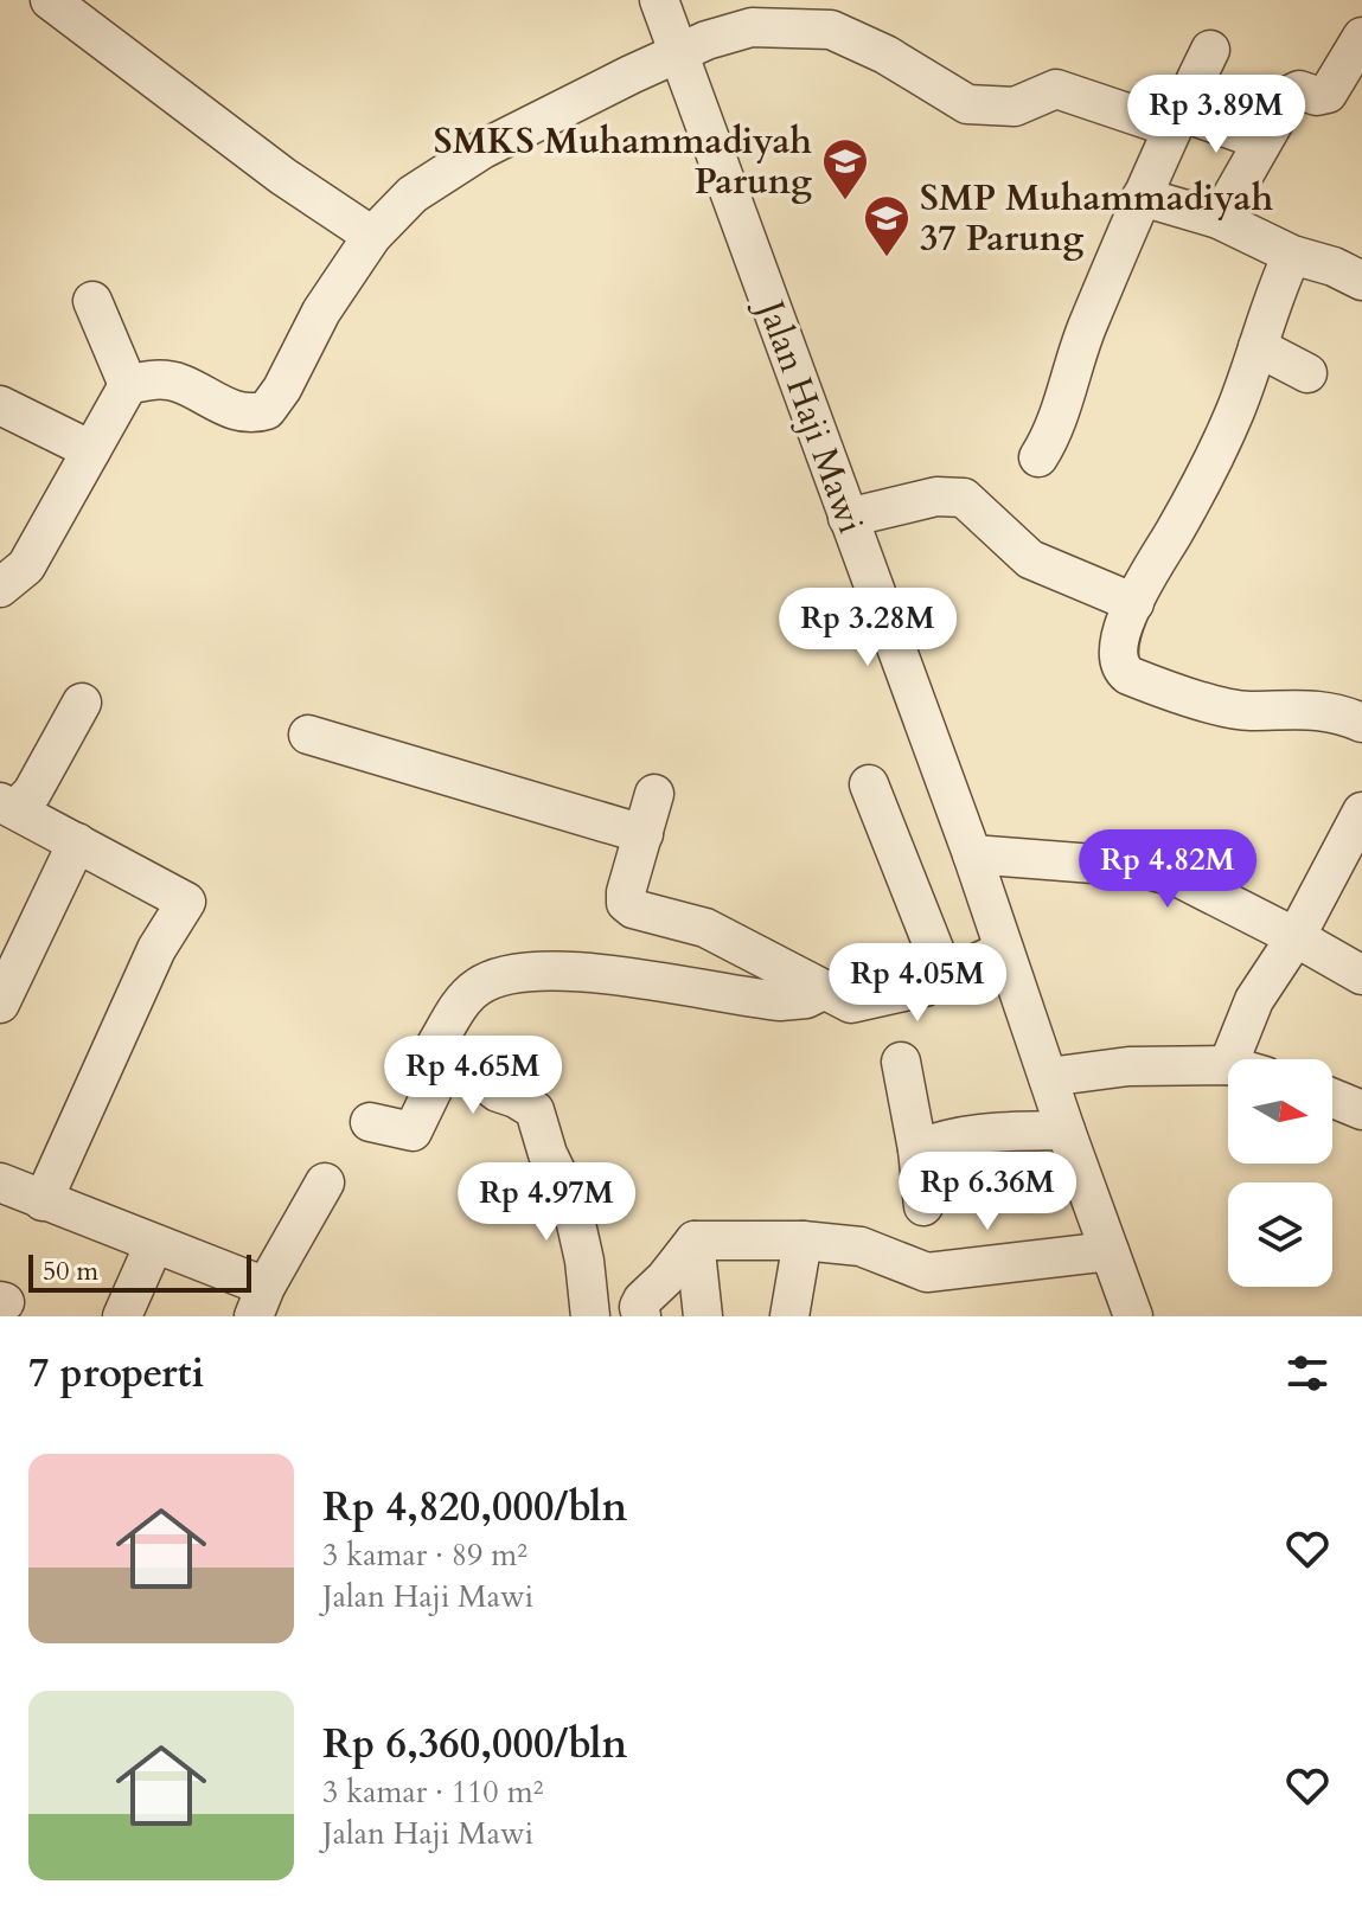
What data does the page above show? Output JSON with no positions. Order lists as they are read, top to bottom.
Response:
{
  "streets": {
    "street": ["Jalan Haji Mawi"]
  },
  "places": {
    "school or university": ["SMKS Muhammadiyah Parung", "SMP Muhammadiyah 37 Parung"]
  },
  "scale_bar": "50 m",
  "north": "right",
  "page": {
    "price": [
      "Rp 3.89M",
      "Rp 3.28M",
      "Rp 4.82M",
      "Rp 4.05M",
      "Rp 4.65M",
      "Rp 6.36M",
      "Rp 4.97M"
    ],
    "scale": "50 m",
    "heading": "7 properti",
    "list": [
      {
        "name": "Rp 4,820,000/bln",
        "note": "3 kamar · 89 m² · Jalan Haji Mawi"
      },
      {
        "name": "Rp 6,360,000/bln",
        "note": "3 kamar · 110 m² · Jalan Haji Mawi"
      }
    ]
  }
}
